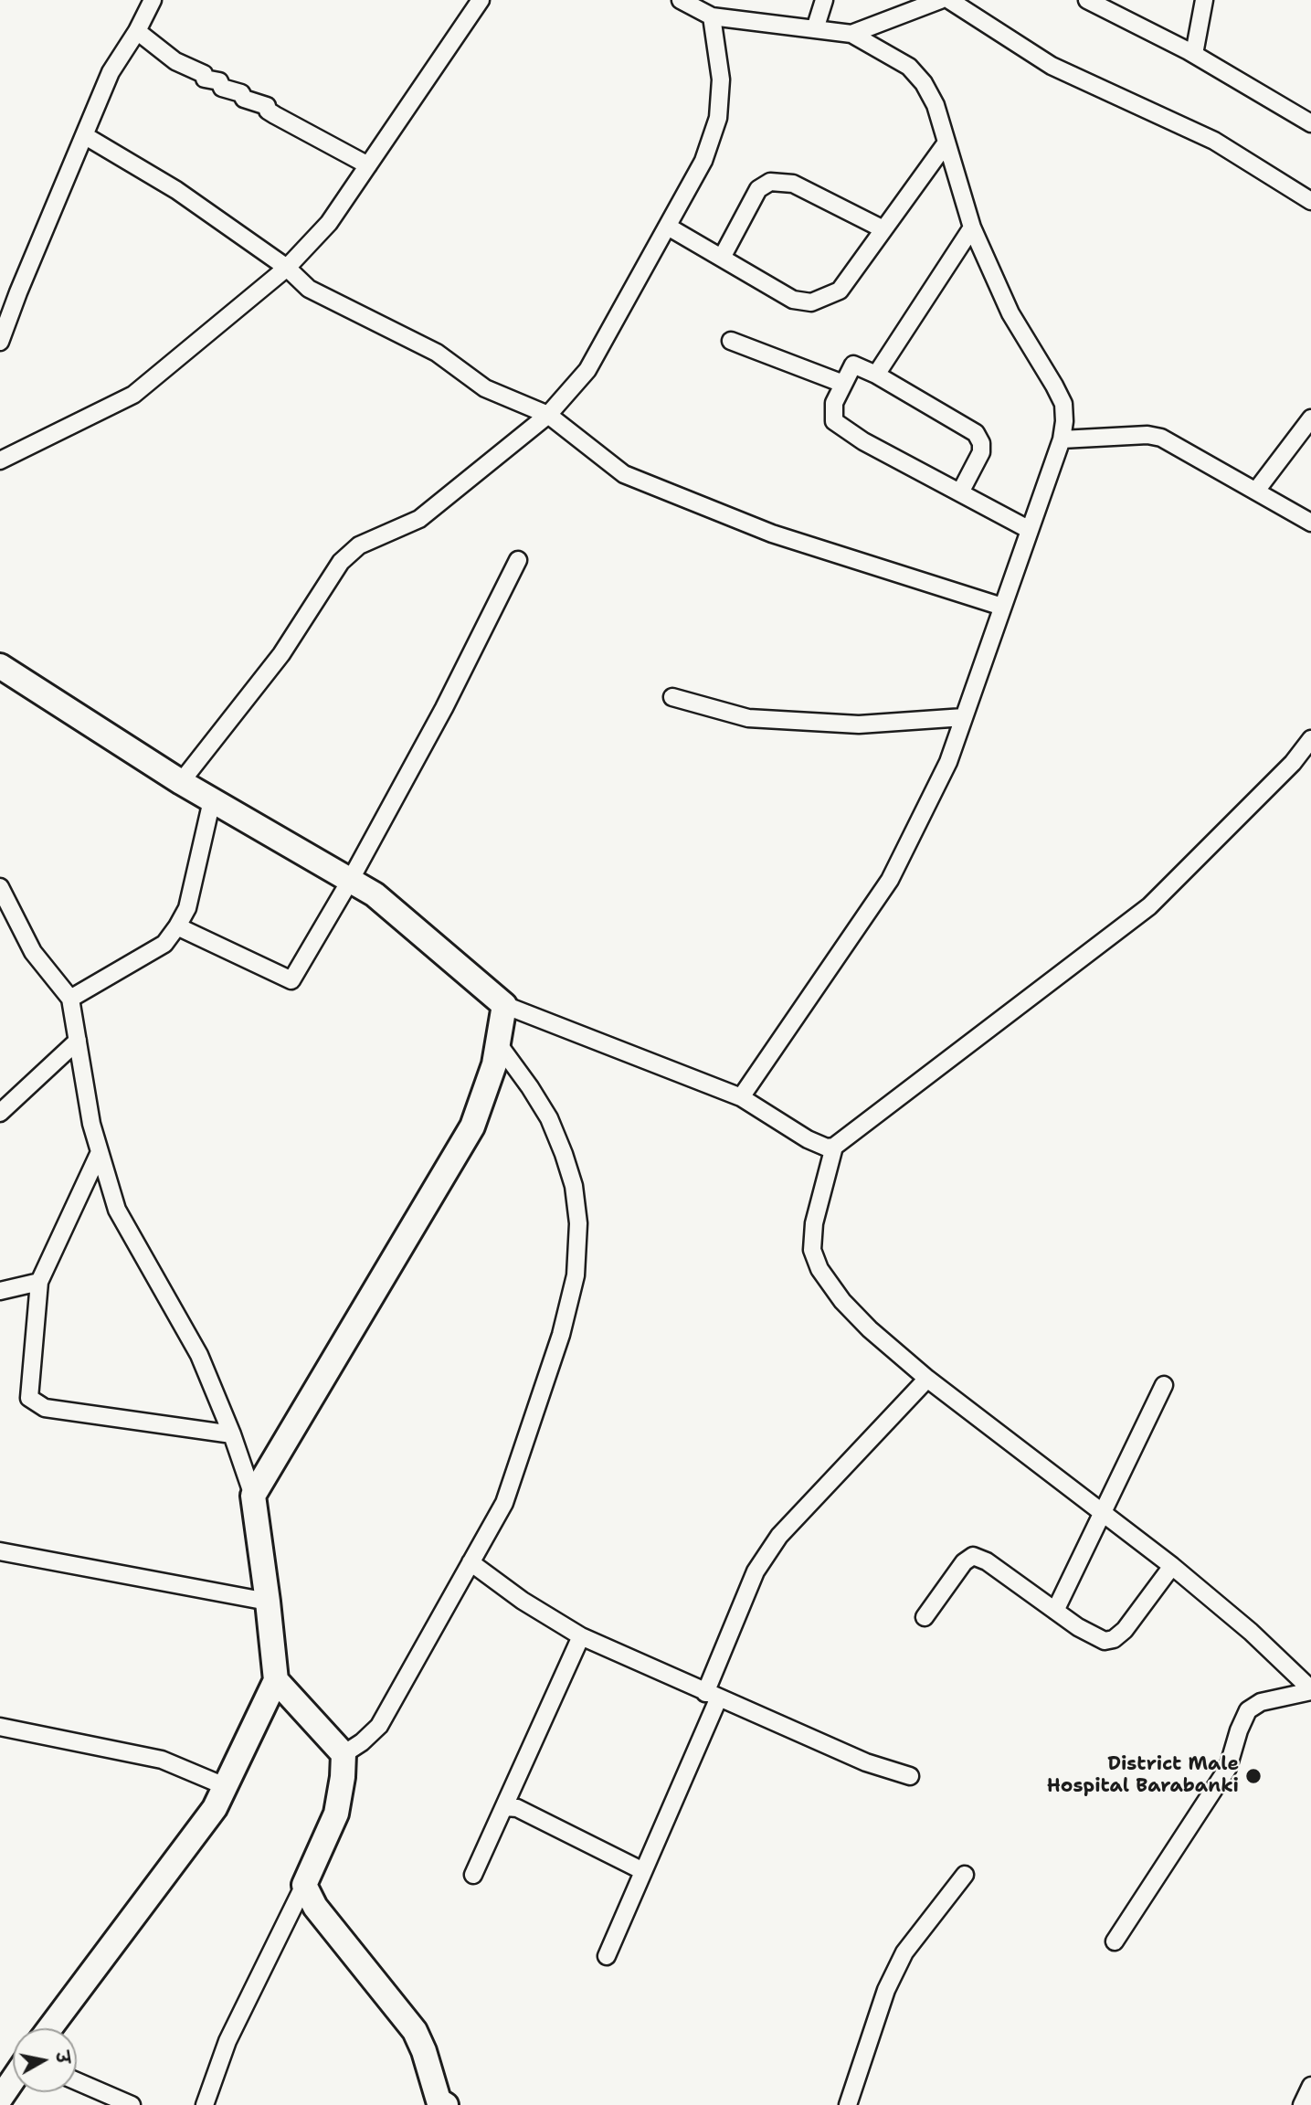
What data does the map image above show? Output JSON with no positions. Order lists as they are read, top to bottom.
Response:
{
  "places": ["District Male Hospital Barabanki"],
  "north": "right"
}
